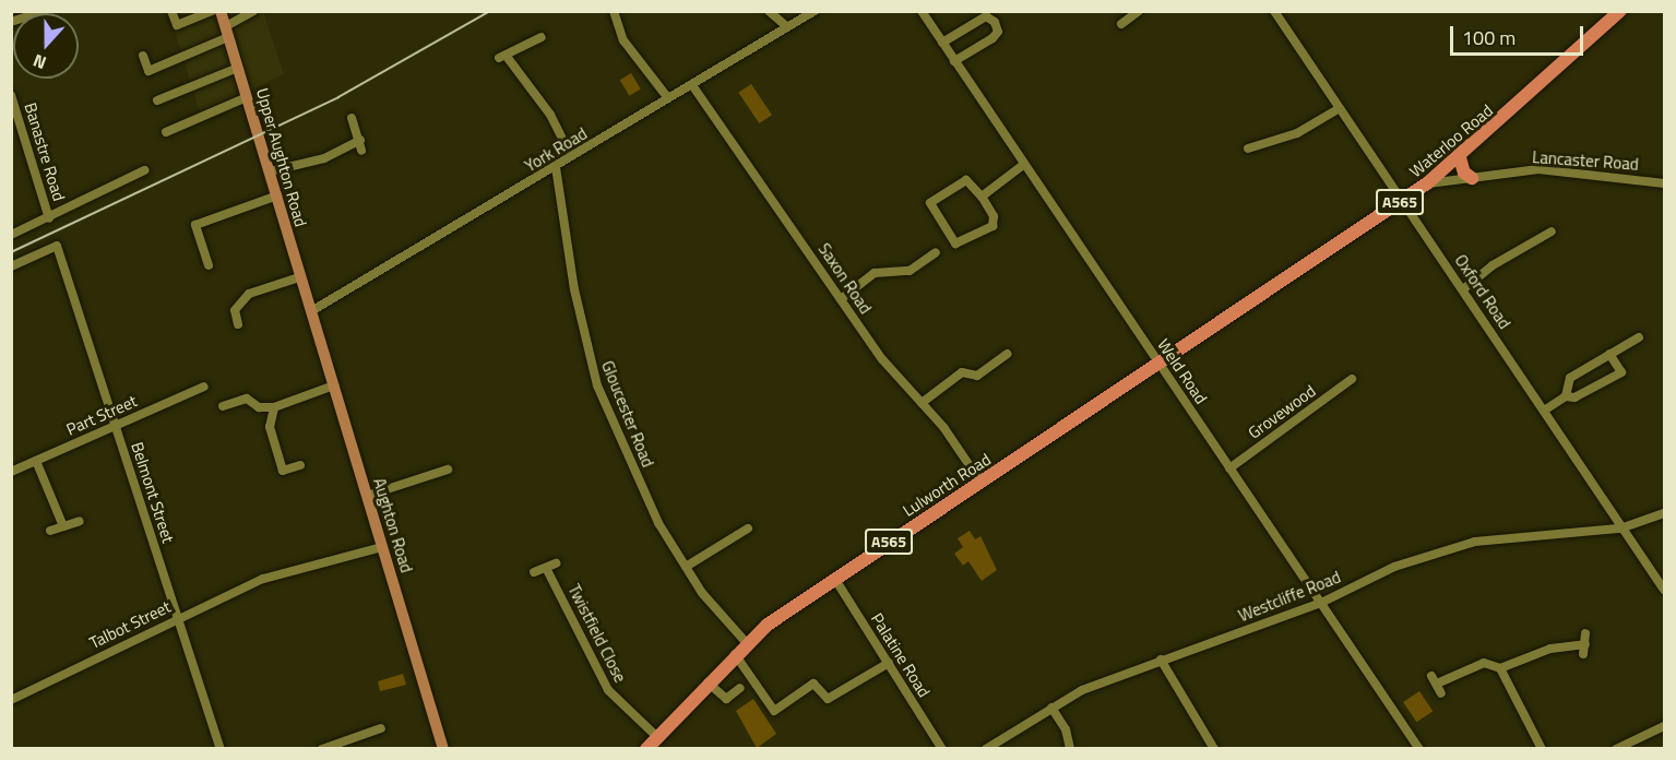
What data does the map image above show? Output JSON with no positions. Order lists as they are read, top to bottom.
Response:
{
  "streets": {
    "highway": ["Waterloo Road", "A565", "Lulworth Road"],
    "main road": ["Upper Aughton Road", "Aughton Road"],
    "street": [
      "York Road",
      "Banastre Road",
      "Lancaster Road",
      "Saxon Road",
      "Oxford Road",
      "Weld Road",
      "Grovewood",
      "Gloucester Road",
      "Part Street",
      "Belmont Street",
      "Westcliffe Road",
      "Talbot Street",
      "Twistfield Close",
      "Palatine Road"
    ]
  },
  "crossings": [
    ["Waterloo Road", "Lancaster Road"],
    ["Waterloo Road", "Oxford Road"],
    ["Waterloo Road", "Weld Road"],
    ["Waterloo Road", "Lulworth Road"],
    ["York Road", "Upper Aughton Road"],
    ["York Road", "Saxon Road"],
    ["York Road", "Gloucester Road"],
    ["York Road", "Aughton Road"],
    ["Upper Aughton Road", "Aughton Road"],
    ["Saxon Road", "Lulworth Road"],
    ["Oxford Road", "Westcliffe Road"],
    ["Weld Road", "Grovewood"],
    ["Weld Road", "Lulworth Road"],
    ["Weld Road", "Westcliffe Road"],
    ["Gloucester Road", "Lulworth Road"],
    ["Part Street", "Belmont Street"],
    ["Lulworth Road", "Twistfield Close"],
    ["Lulworth Road", "Palatine Road"],
    ["Belmont Street", "Talbot Street"],
    ["Aughton Road", "Talbot Street"]
  ],
  "scale_bar": "100 m",
  "north": "bottom"
}
